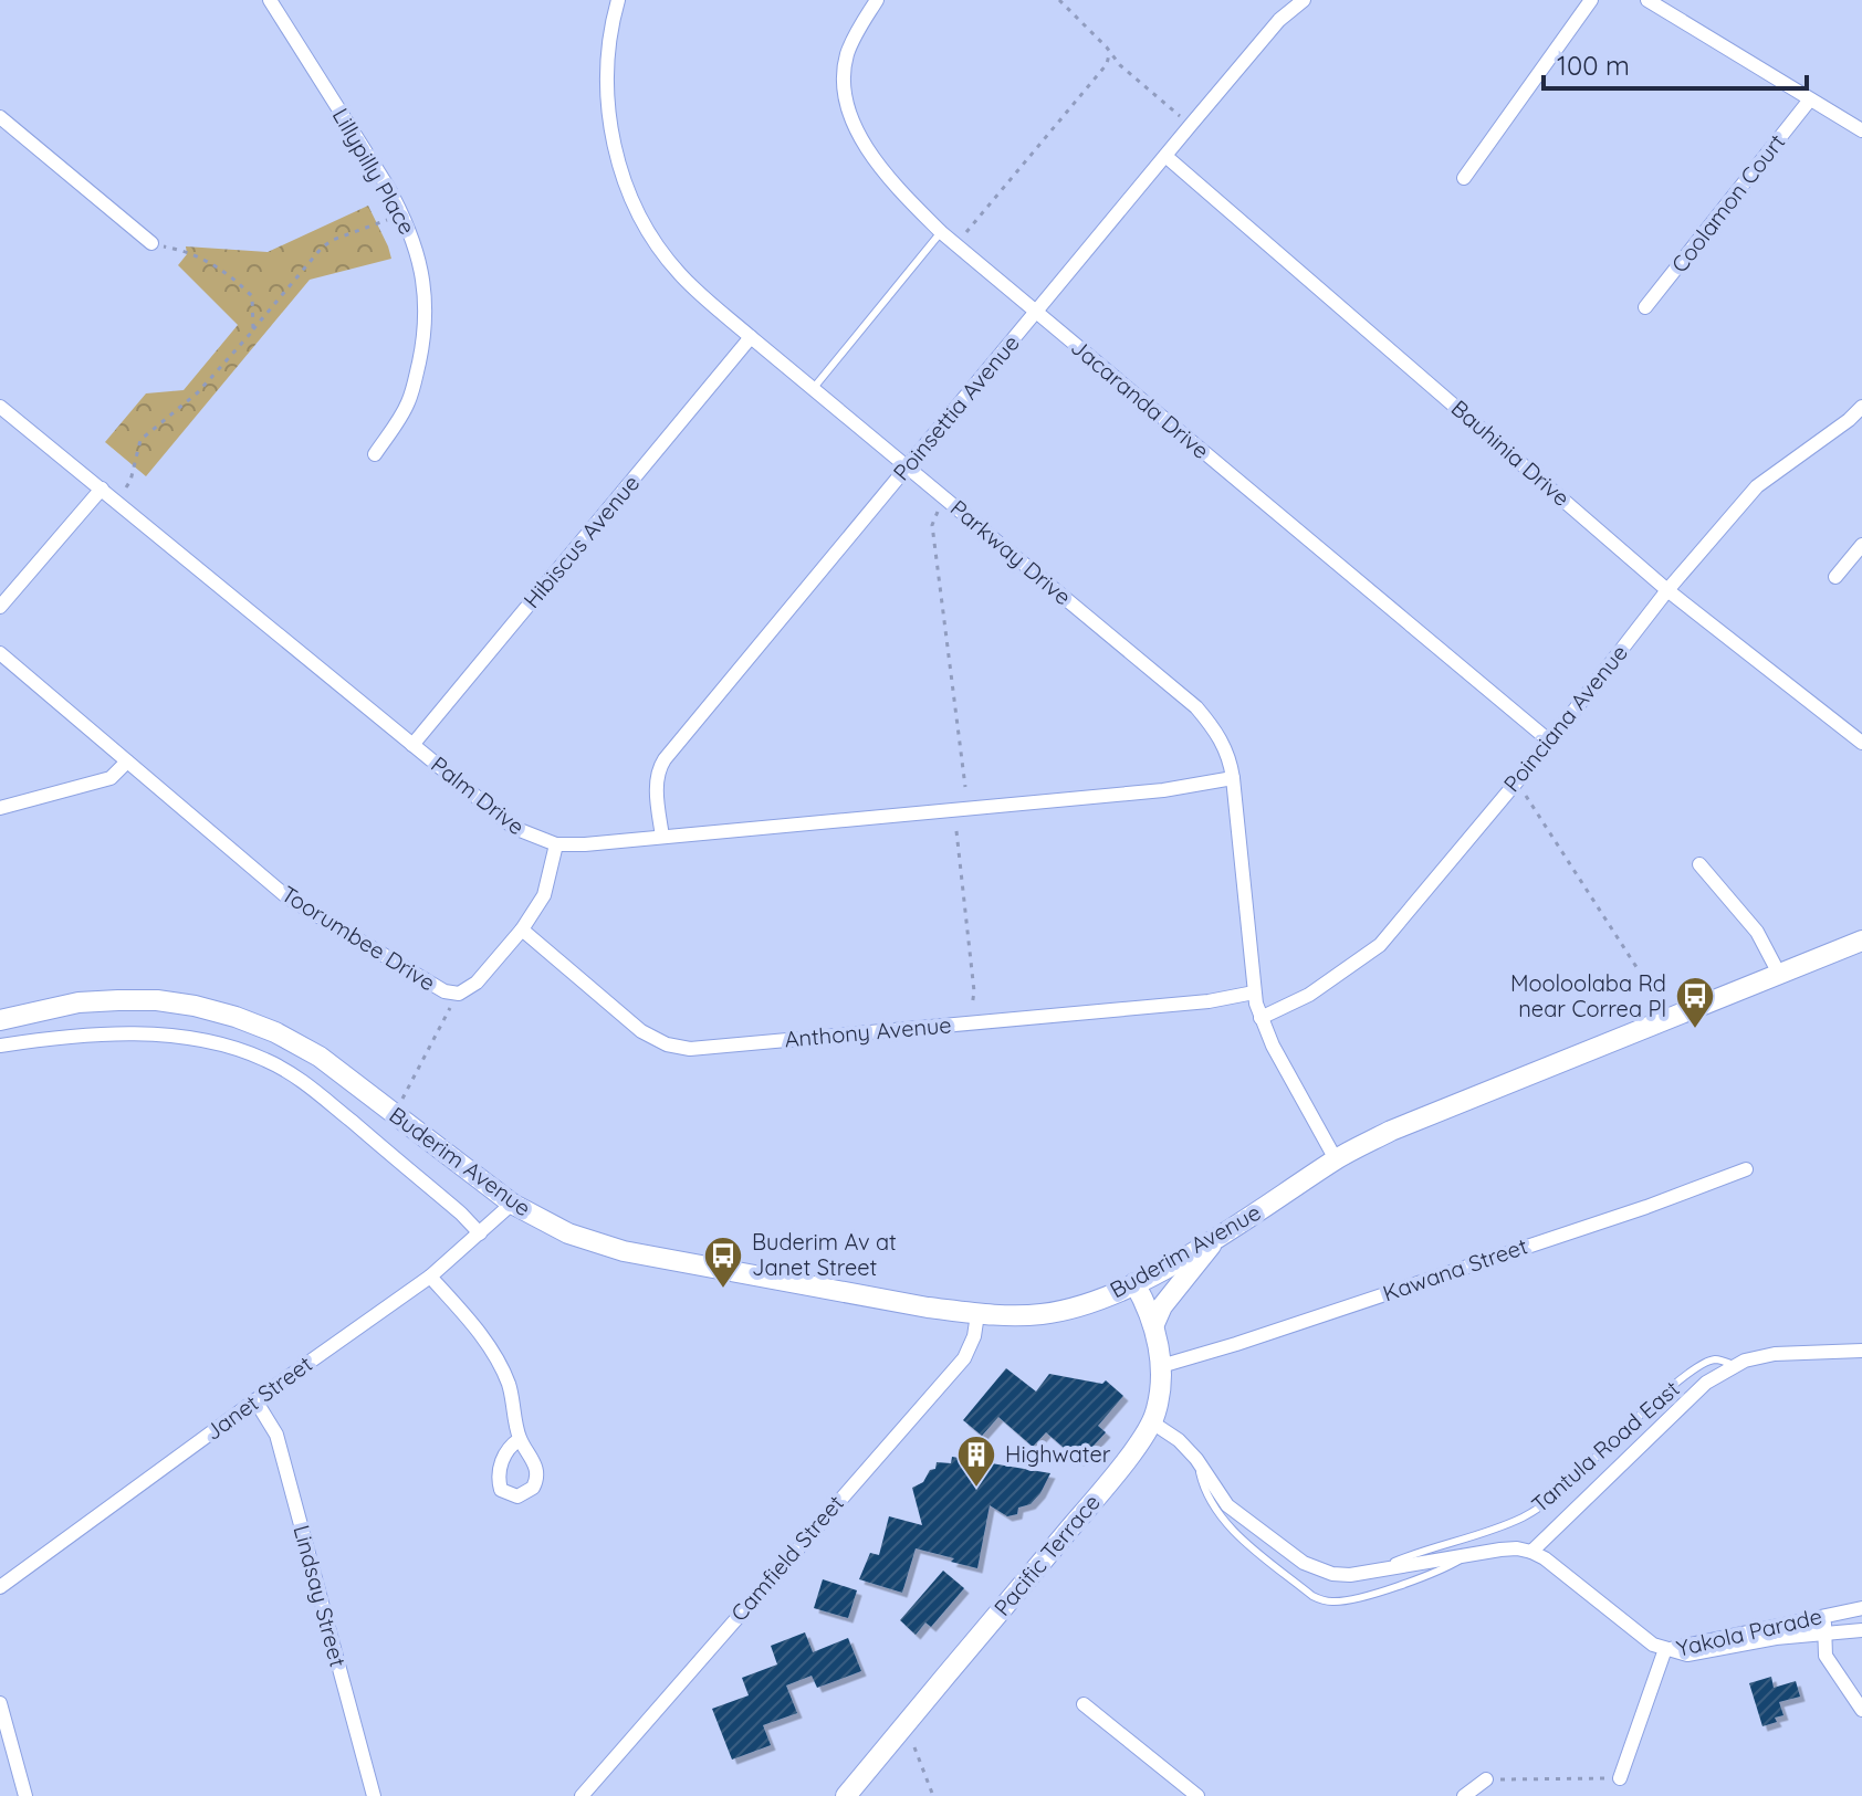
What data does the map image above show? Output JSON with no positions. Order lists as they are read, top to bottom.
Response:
{
  "streets": {
    "main road": ["Buderim Avenue", "Pacific Terrace"],
    "street": [
      "Lillypilly Place",
      "Coolamon Court",
      "Jacaranda Drive",
      "Poinsettia Avenue",
      "Bauhinia Drive",
      "Hibiscus Avenue",
      "Parkway Drive",
      "Poinciana Avenue",
      "Palm Drive",
      "Toorumbee Drive",
      "Anthony Avenue",
      "Kawana Street",
      "Janet Street",
      "Tantula Road East",
      "Camfield Street",
      "Lindsay Street",
      "Yakola Parade"
    ]
  },
  "crossings": [
    ["Jacaranda Drive", "Poinsettia Avenue"],
    ["Jacaranda Drive", "Poinciana Avenue"],
    ["Poinsettia Avenue", "Bauhinia Drive"],
    ["Poinsettia Avenue", "Parkway Drive"],
    ["Poinsettia Avenue", "Palm Drive"],
    ["Bauhinia Drive", "Poinciana Avenue"],
    ["Hibiscus Avenue", "Parkway Drive"],
    ["Hibiscus Avenue", "Palm Drive"],
    ["Parkway Drive", "Poinciana Avenue"],
    ["Parkway Drive", "Palm Drive"],
    ["Parkway Drive", "Anthony Avenue"],
    ["Parkway Drive", "Buderim Avenue"],
    ["Palm Drive", "Toorumbee Drive"],
    ["Toorumbee Drive", "Anthony Avenue"],
    ["Buderim Avenue", "Janet Street"],
    ["Buderim Avenue", "Pacific Terrace"],
    ["Buderim Avenue", "Camfield Street"],
    ["Kawana Street", "Pacific Terrace"],
    ["Janet Street", "Lindsay Street"],
    ["Tantula Road East", "Pacific Terrace"]
  ],
  "places": {
    "bus stop": ["Mooloolaba Rd near Correa Pl", "Buderim Av at Janet Street"],
    "building": ["Highwater"]
  },
  "scale_bar": "100 m"
}
